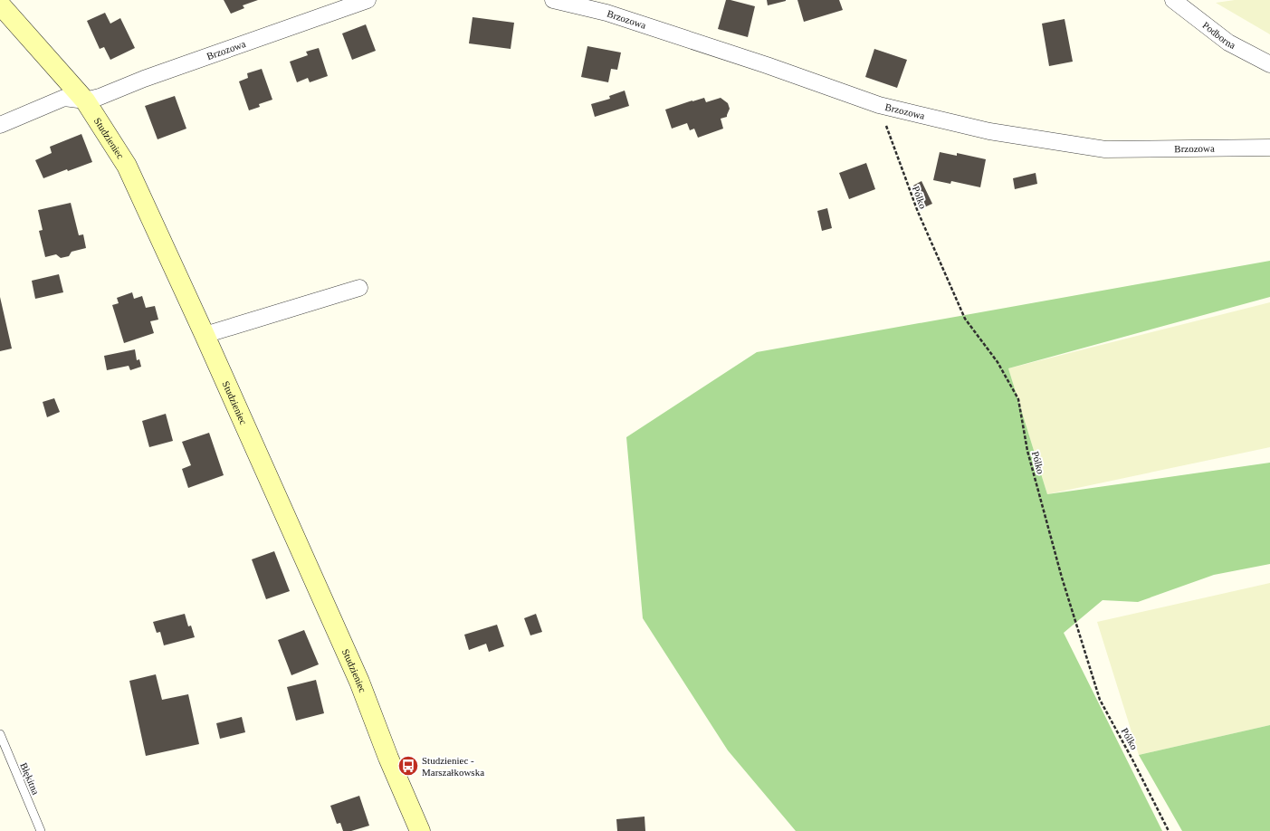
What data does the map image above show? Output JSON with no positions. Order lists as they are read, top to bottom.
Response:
{
  "streets": {
    "street": ["Brzozowa", "Podborna", "Studzieniec"],
    "lane": ["Błękitna"],
    "path": ["Pólko"]
  },
  "crossings": [
    ["Brzozowa", "Studzieniec"],
    ["Brzozowa", "Pólko"]
  ],
  "places": {
    "bus stop": ["Studzieniec - Marszałkowska"]
  }
}
